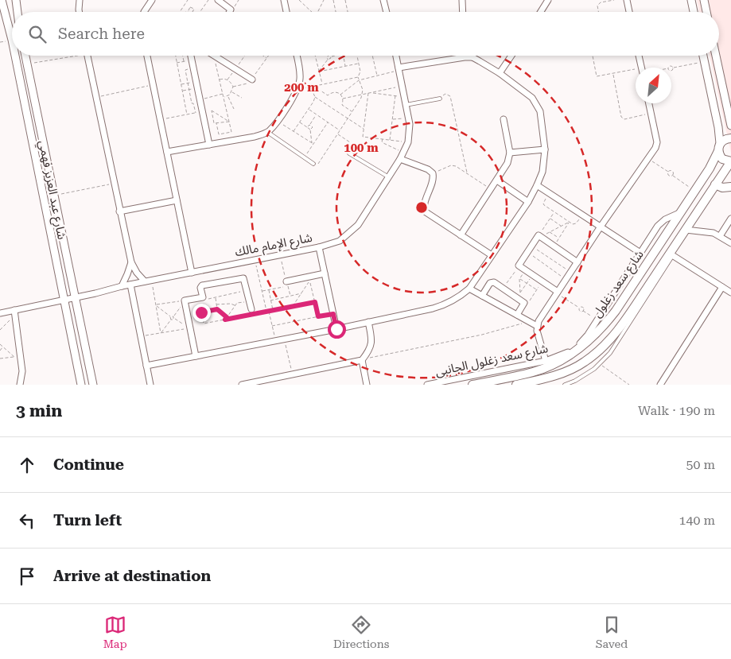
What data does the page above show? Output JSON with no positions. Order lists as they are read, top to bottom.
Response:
{
  "streets": {
    "main road": ["شارع سعد زغلول"],
    "street": ["شارع عبد العزيز فهمي", "شارع الإمام مالك", "شارع سعد زغلول الجانبى"]
  },
  "crossings": [
    ["شارع عبد العزيز فهمي", "شارع الإمام مالك"],
    ["شارع سعد زغلول", "شارع سعد زغلول الجانبى"]
  ],
  "north": "top right",
  "page": {
    "search": "Search here",
    "heading": ["3 min", "Walk · 190 m"],
    "list": [
      ["Continue", "50 m"],
      ["Turn left", "140 m"],
      "Arrive at destination"
    ],
    "nav": ["Map", "Directions", "Saved"]
  },
  "rings": ["200 m", "100 m"]
}
